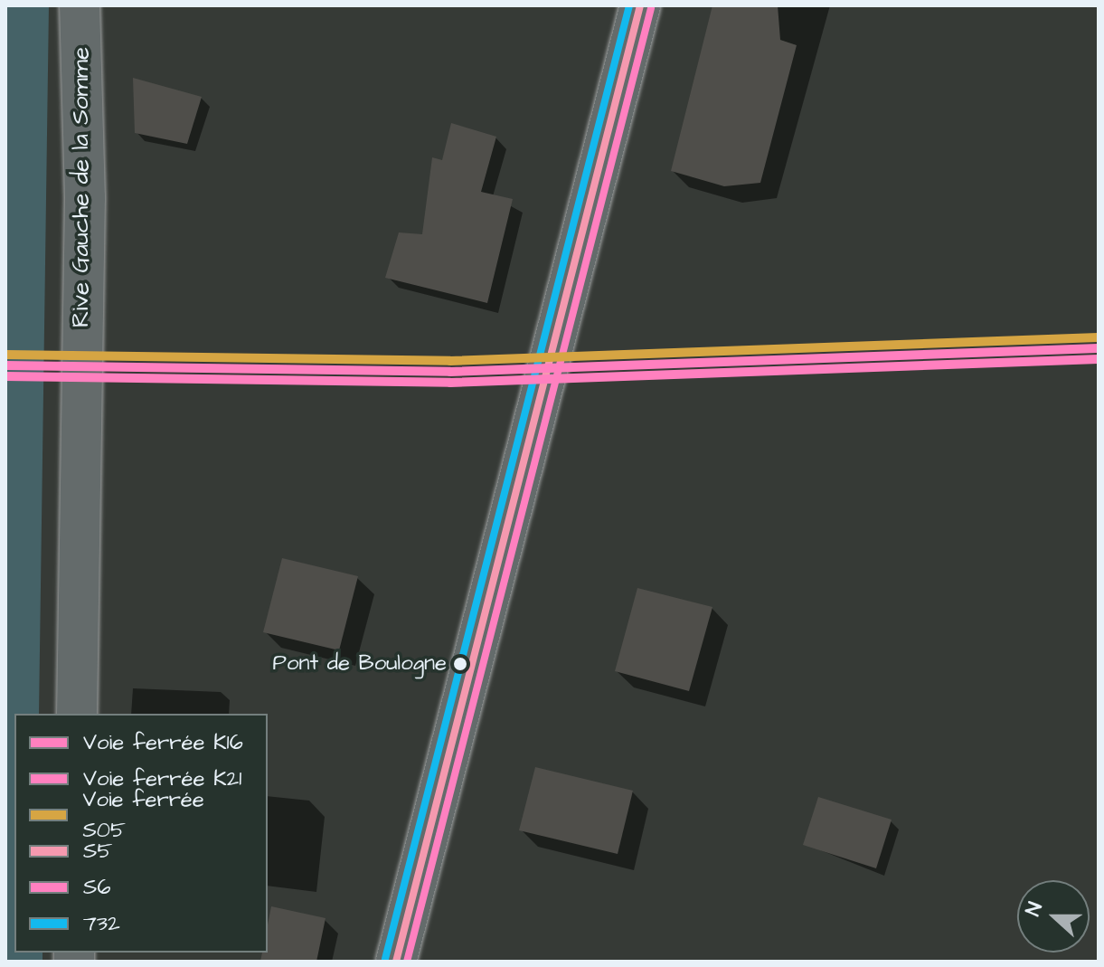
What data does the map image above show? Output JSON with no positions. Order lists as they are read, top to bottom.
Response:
{
  "streets": {
    "main road": ["Rive Gauche de la Somme"]
  },
  "places": ["Pont de Boulogne"],
  "lines": [
    "transit line S5",
    "transit line 732",
    "transit line S6",
    "rail line S05",
    "rail line K16",
    "rail line K21"
  ],
  "legend": [
    "Voie ferrée K16",
    "Voie ferrée K21",
    "Voie ferrée S05",
    "S5",
    "S6",
    "732"
  ],
  "north": "left"
}
